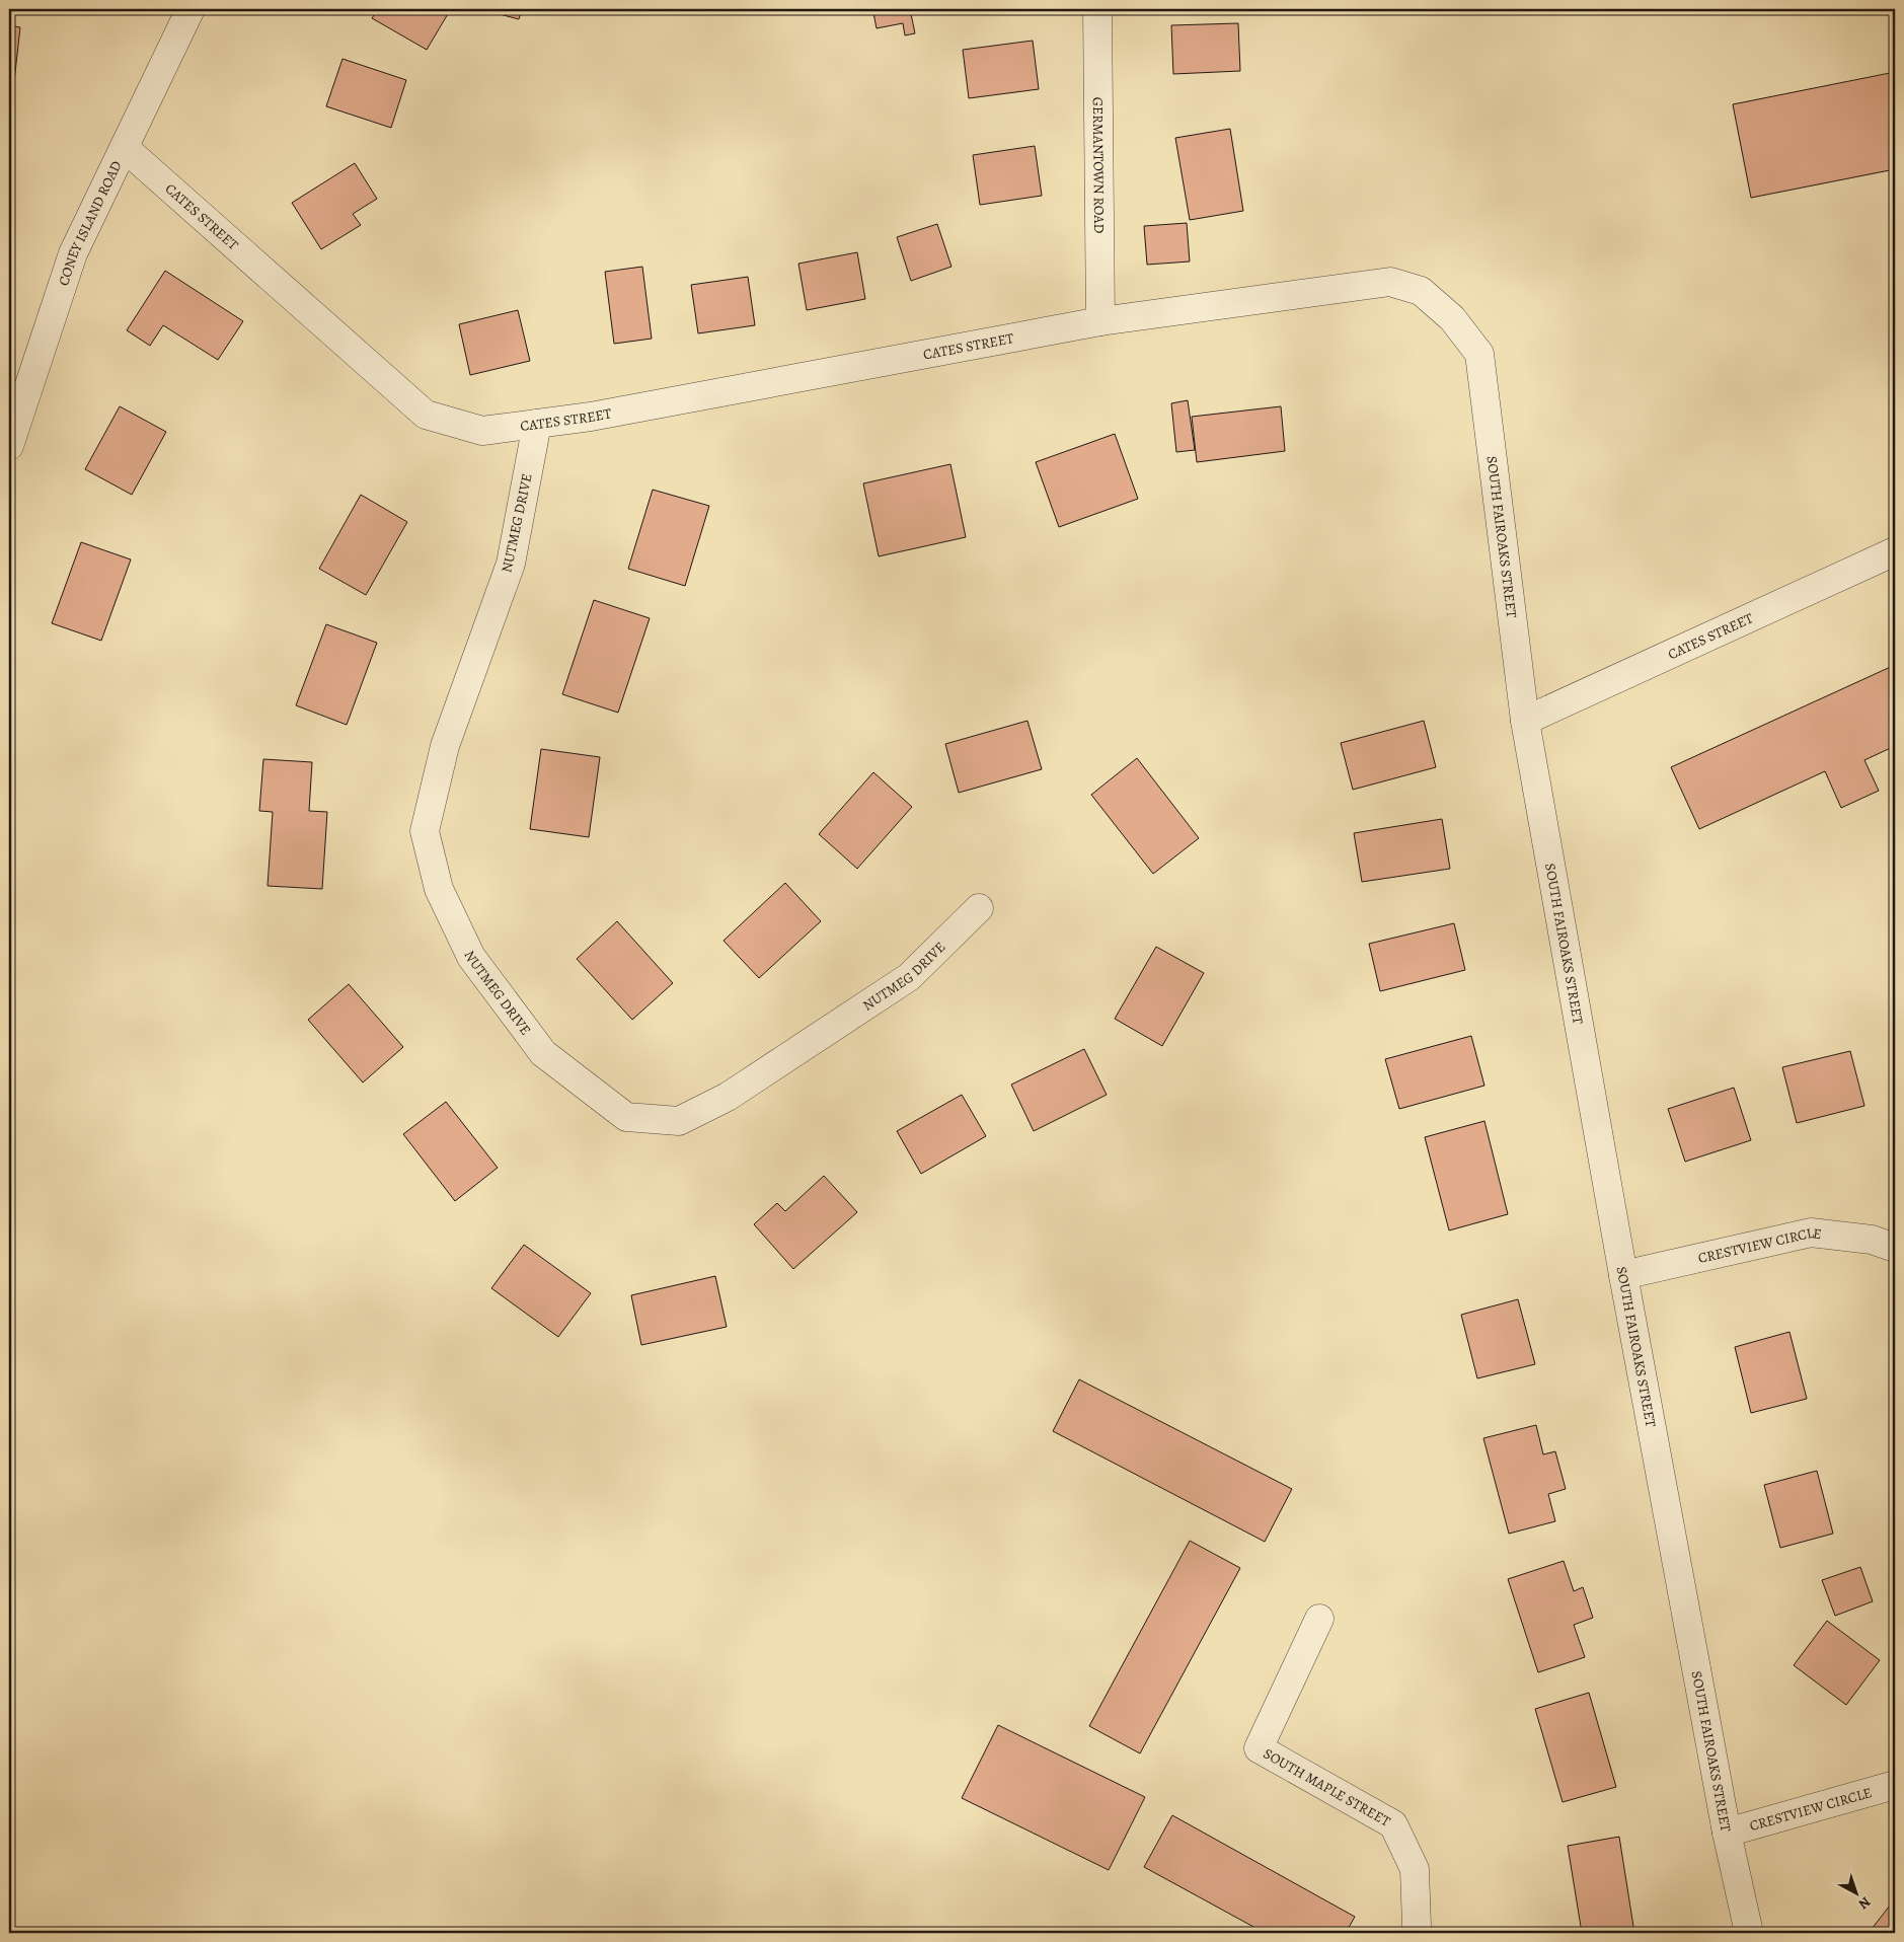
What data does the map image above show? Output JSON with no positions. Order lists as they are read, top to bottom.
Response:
{
  "streets": {
    "street": [
      "GERMANTOWN ROAD",
      "CATES STREET",
      "CONEY ISLAND ROAD",
      "NUTMEG DRIVE",
      "SOUTH FAIROAKS STREET",
      "CRESTVIEW CIRCLE",
      "SOUTH MAPLE STREET"
    ]
  },
  "crossings": [
    ["GERMANTOWN ROAD", "CATES STREET"],
    ["GERMANTOWN ROAD", "SOUTH FAIROAKS STREET"],
    ["CATES STREET", "CONEY ISLAND ROAD"],
    ["CATES STREET", "NUTMEG DRIVE"],
    ["CATES STREET", "SOUTH FAIROAKS STREET"],
    ["SOUTH FAIROAKS STREET", "CRESTVIEW CIRCLE"]
  ],
  "north": "bottom right"
}
